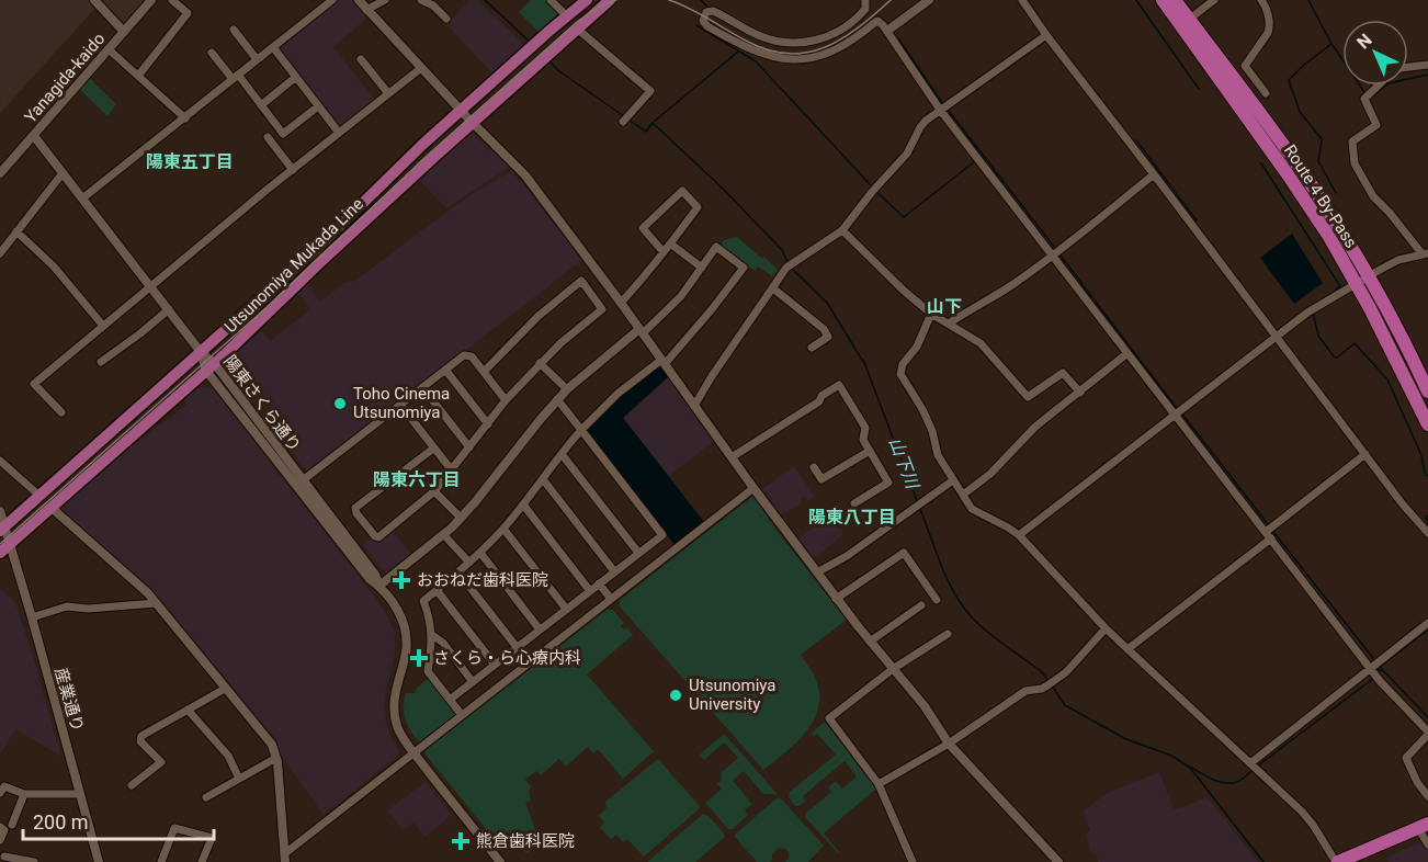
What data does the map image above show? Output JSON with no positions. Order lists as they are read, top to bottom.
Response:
{
  "streets": {
    "highway": ["Route 4 By-Pass"],
    "main road": ["Utsunomiya Mukada Line"],
    "street": ["Yanagida-kaido", "陽東さくら通り", "産業通り"]
  },
  "crossings": [
    ["Utsunomiya Mukada Line", "陽東さくら通り"],
    ["Utsunomiya Mukada Line", "産業通り"]
  ],
  "districts": [
    "陽東五丁目",
    "山下",
    "陽東六丁目",
    "陽東八丁目"
  ],
  "water": ["山下川"],
  "places": {
    "other": ["Toho Cinema Utsunomiya", "Utsunomiya University"],
    "health": ["おおねだ歯科医院", "さくら・ら心療内科", "熊倉歯科医院"]
  },
  "scale_bar": "200 m",
  "north": "top left"
}
